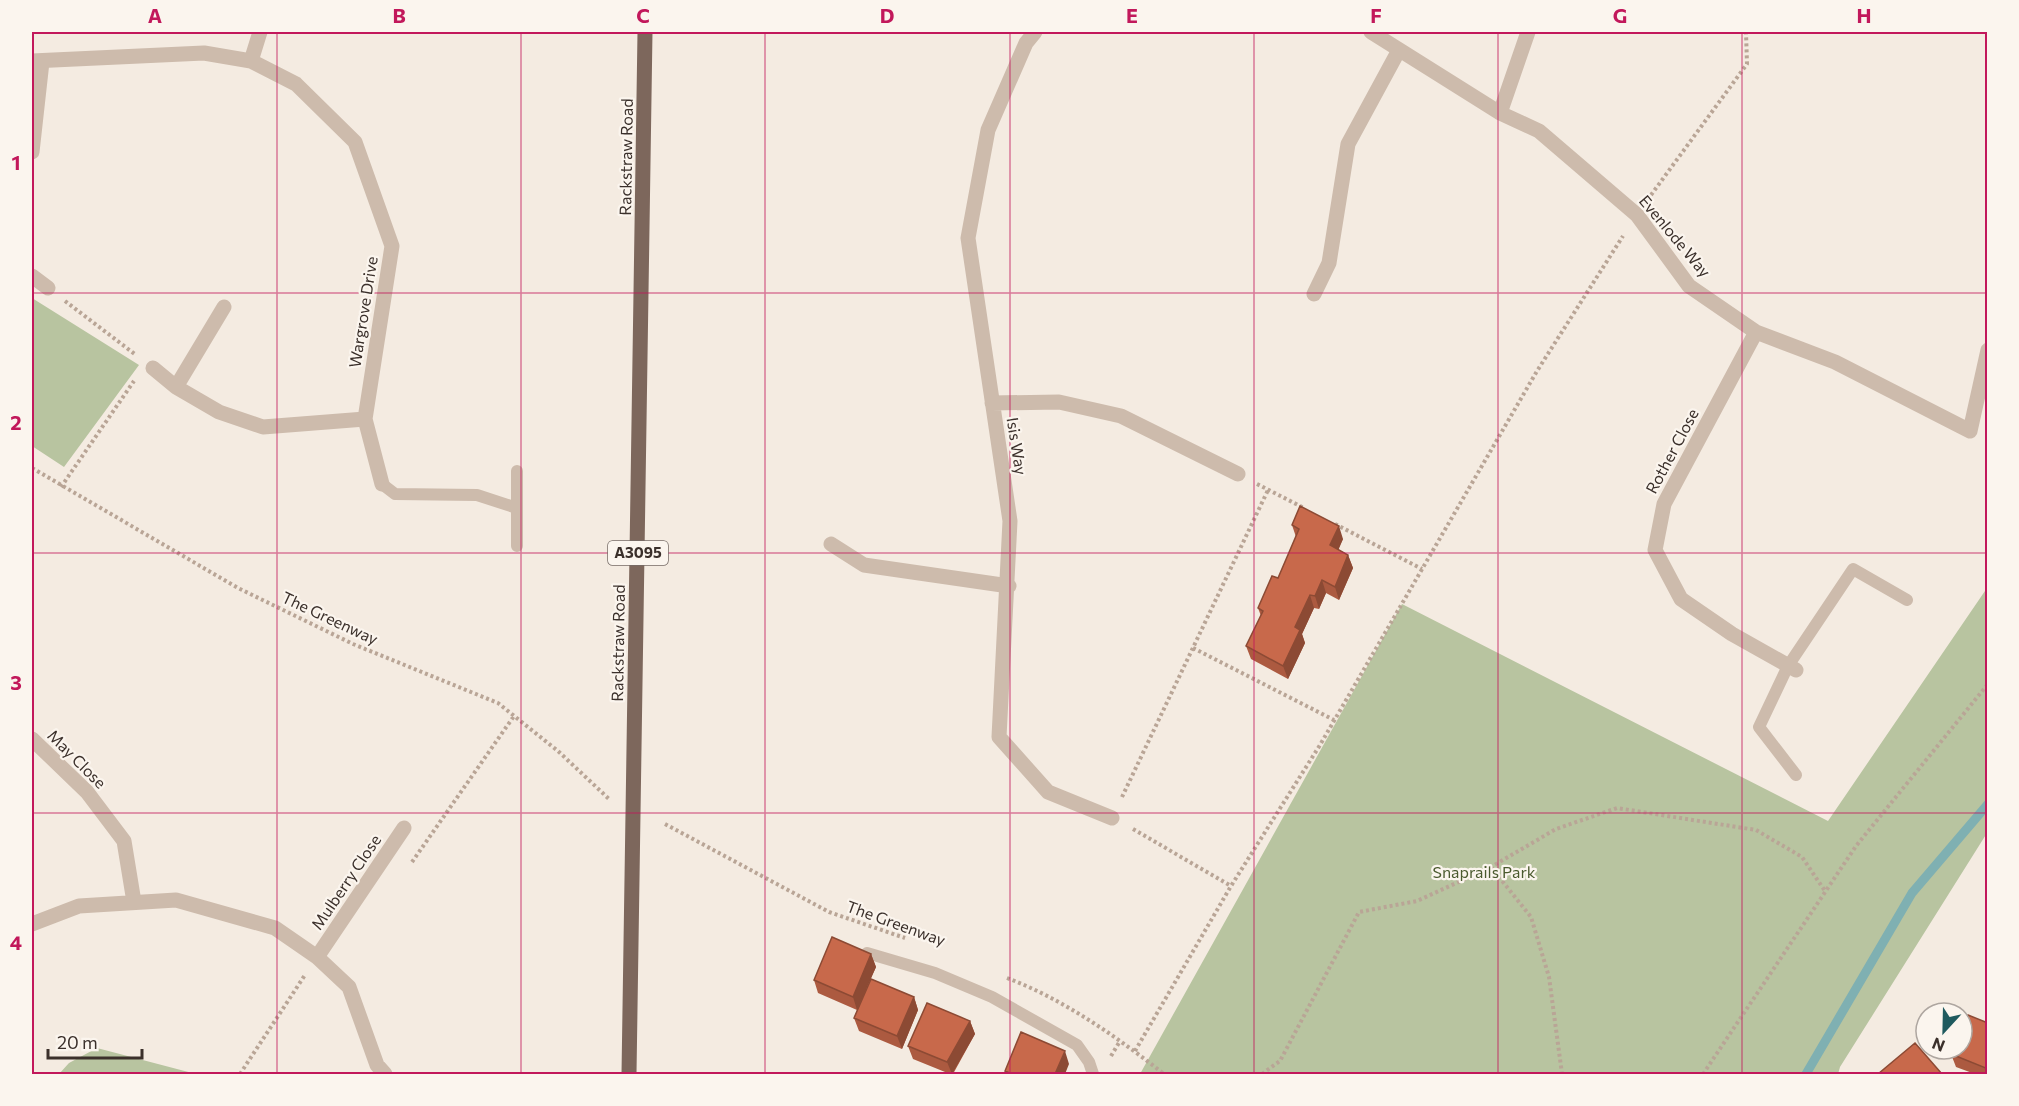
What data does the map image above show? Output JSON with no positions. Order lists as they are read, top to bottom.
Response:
{
  "streets": {
    "main road": ["Rackstraw Road", "A3095"],
    "street": [
      "Evenlode Way",
      "Wargrove Drive",
      "Isis Way",
      "Rother Close",
      "May Close",
      "Mulberry Close"
    ],
    "path": ["The Greenway"]
  },
  "crossings": [
    ["Evenlode Way", "Rother Close"]
  ],
  "parks": ["Snaprails Park"],
  "scale_bar": "20 m",
  "north": "bottom",
  "grid": {
    "columns": [
      "A",
      "B",
      "C",
      "D",
      "E",
      "F",
      "G",
      "H"
    ],
    "rows": [
      "1",
      "2",
      "3",
      "4"
    ]
  }
}
